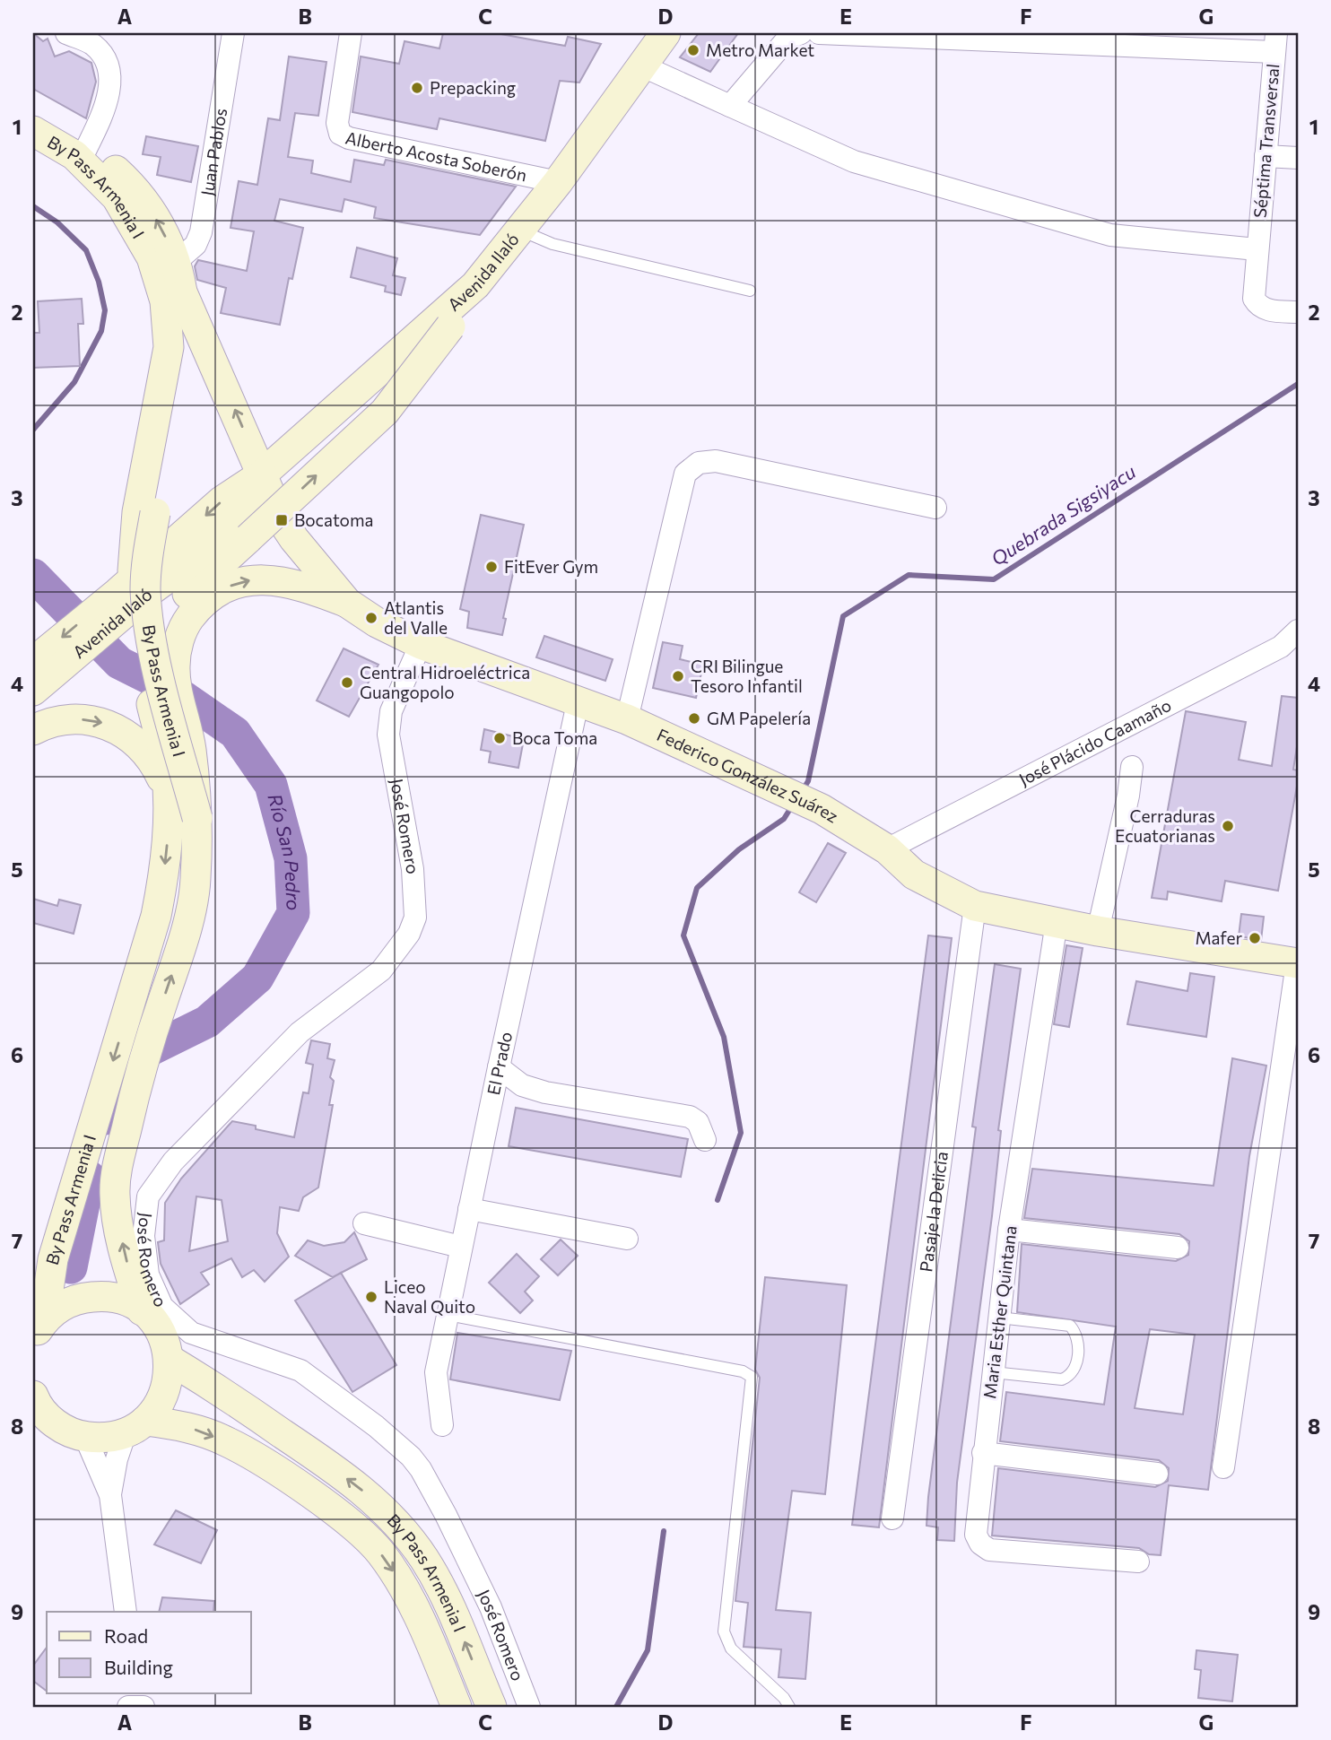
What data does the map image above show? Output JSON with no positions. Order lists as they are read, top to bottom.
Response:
{
  "streets": {
    "street": [
      "Séptima Transversal",
      "Juan Pablos",
      "Alberto Acosta Soberón",
      "By Pass Armenia I",
      "Avenida Ilaló",
      "José Plácido Caamaño",
      "Federico González Suárez",
      "José Romero",
      "El Prado",
      "Pasaje la Delicia",
      "Maria Esther Quintana"
    ]
  },
  "crossings": [
    ["Juan Pablos", "By Pass Armenia I"],
    ["Alberto Acosta Soberón", "Avenida Ilaló"],
    ["By Pass Armenia I", "Federico González Suárez"],
    ["Avenida Ilaló", "Federico González Suárez"],
    ["José Plácido Caamaño", "Federico González Suárez"],
    ["Federico González Suárez", "José Romero"],
    ["Federico González Suárez", "El Prado"],
    ["Federico González Suárez", "Pasaje la Delicia"],
    ["Federico González Suárez", "Maria Esther Quintana"]
  ],
  "water": ["Quebrada Sigsiyacu", "Río San Pedro"],
  "places": {
    "other": [
      "Metro Market",
      "Prepacking",
      "FitEver Gym",
      "Atlantis del Valle",
      "CRI Bilingue Tesoro Infantil",
      "Central Hidroeléctrica Guangopolo",
      "GM Papelería",
      "Boca Toma",
      "Cerraduras Ecuatorianas",
      "Mafer",
      "Liceo Naval Quito"
    ],
    "transit": ["Bocatoma"]
  },
  "legend": ["Road", "Building"],
  "grid": {
    "columns": [
      "A",
      "B",
      "C",
      "D",
      "E",
      "F",
      "G"
    ],
    "rows": [
      "1",
      "2",
      "3",
      "4",
      "5",
      "6",
      "7",
      "8",
      "9"
    ]
  }
}
